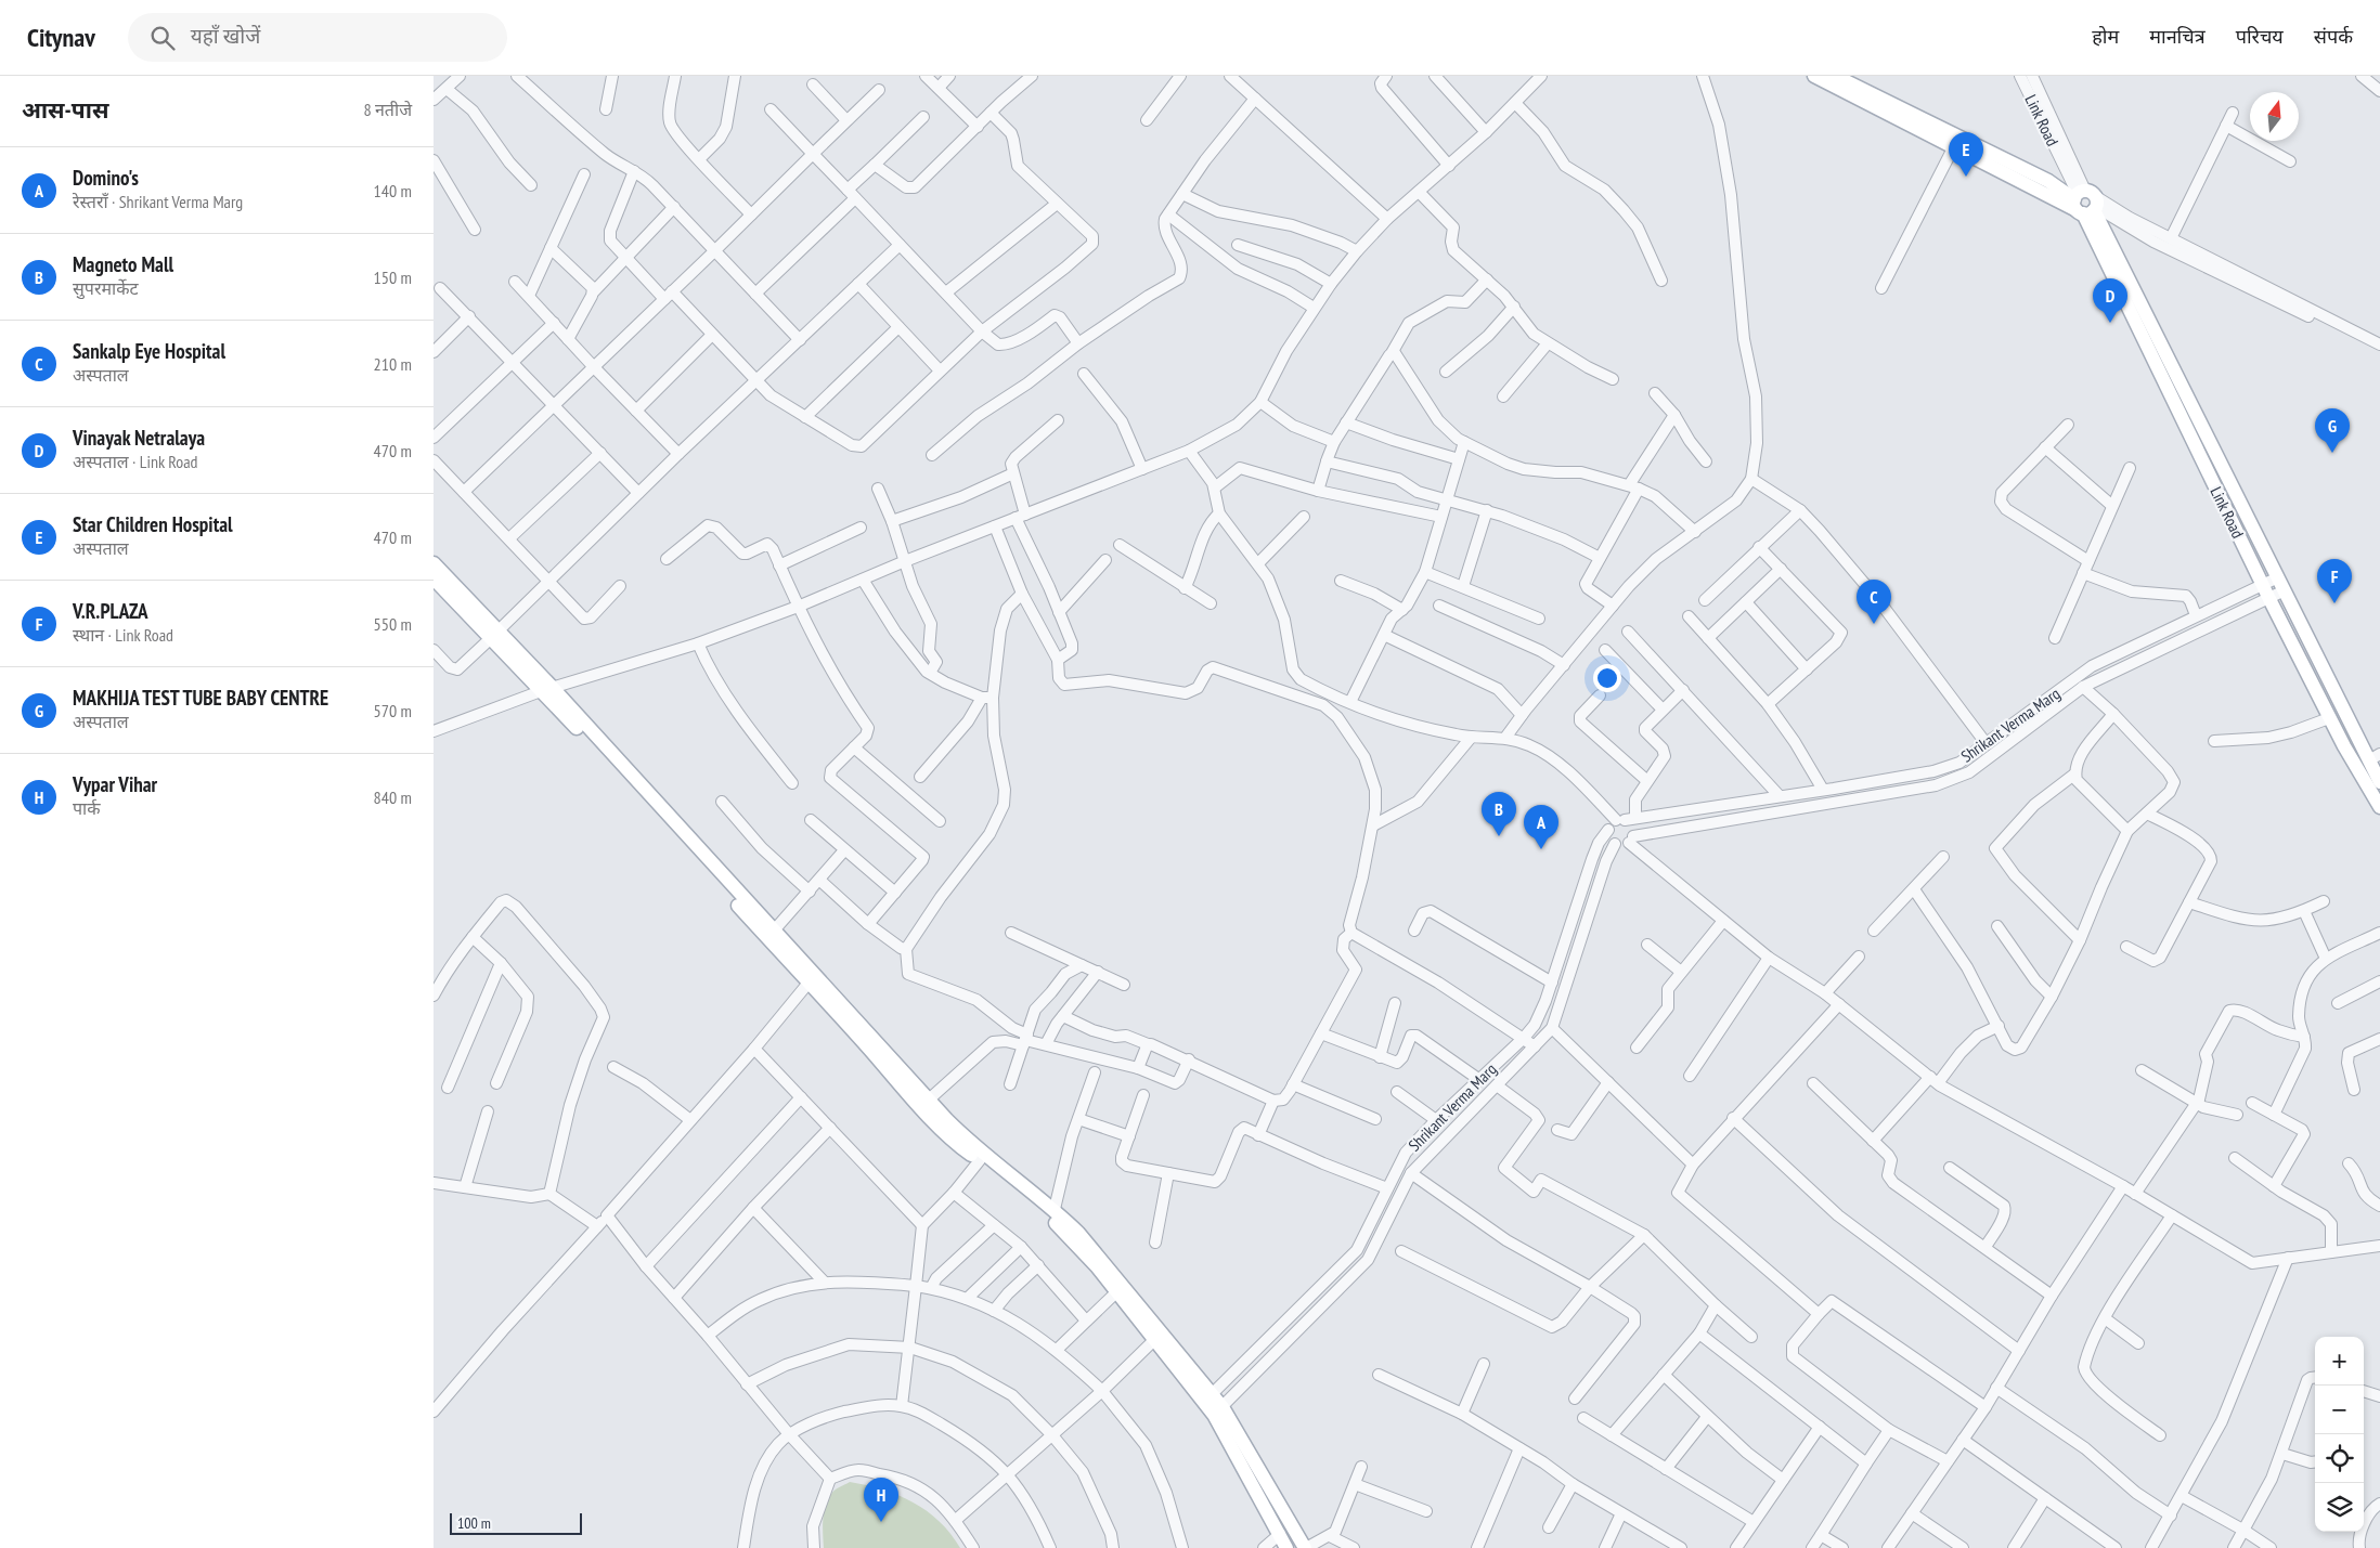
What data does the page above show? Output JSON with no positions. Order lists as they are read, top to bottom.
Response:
{
  "streets": {
    "main road": ["Link Road"],
    "street": ["Shrikant Verma Marg"]
  },
  "crossings": [
    ["Link Road", "Shrikant Verma Marg"]
  ],
  "scale_bar": "100 m",
  "north": "top",
  "page": {
    "header": "Citynav",
    "search": "यहाँ खोजें",
    "nav": [
      "होम",
      "मानचित्र",
      "परिचय",
      "संपर्क"
    ],
    "heading": ["आस-पास", "8 नतीजे"],
    "pins": [
      "E",
      "D",
      "G",
      "F",
      "C",
      "B",
      "A",
      "H"
    ],
    "list": [
      {
        "mark": "A",
        "name": "Domino's",
        "note": "रेस्तराँ · Shrikant Verma Marg",
        "value": "140 m"
      },
      {
        "mark": "B",
        "name": "Magneto Mall",
        "note": "सुपरमार्केट",
        "value": "150 m"
      },
      {
        "mark": "C",
        "name": "Sankalp Eye Hospital",
        "note": "अस्पताल",
        "value": "210 m"
      },
      {
        "mark": "D",
        "name": "Vinayak Netralaya",
        "note": "अस्पताल · Link Road",
        "value": "470 m"
      },
      {
        "mark": "E",
        "name": "Star Children Hospital",
        "note": "अस्पताल",
        "value": "470 m"
      },
      {
        "mark": "F",
        "name": "V.R.PLAZA",
        "note": "स्थान · Link Road",
        "value": "550 m"
      },
      {
        "mark": "G",
        "name": "MAKHIJA TEST TUBE BABY CENTRE",
        "note": "अस्पताल",
        "value": "570 m"
      },
      {
        "mark": "H",
        "name": "Vypar Vihar",
        "note": "पार्क",
        "value": "840 m"
      }
    ],
    "map_buttons": ["+", "−"],
    "scale": "100 m"
  }
}
